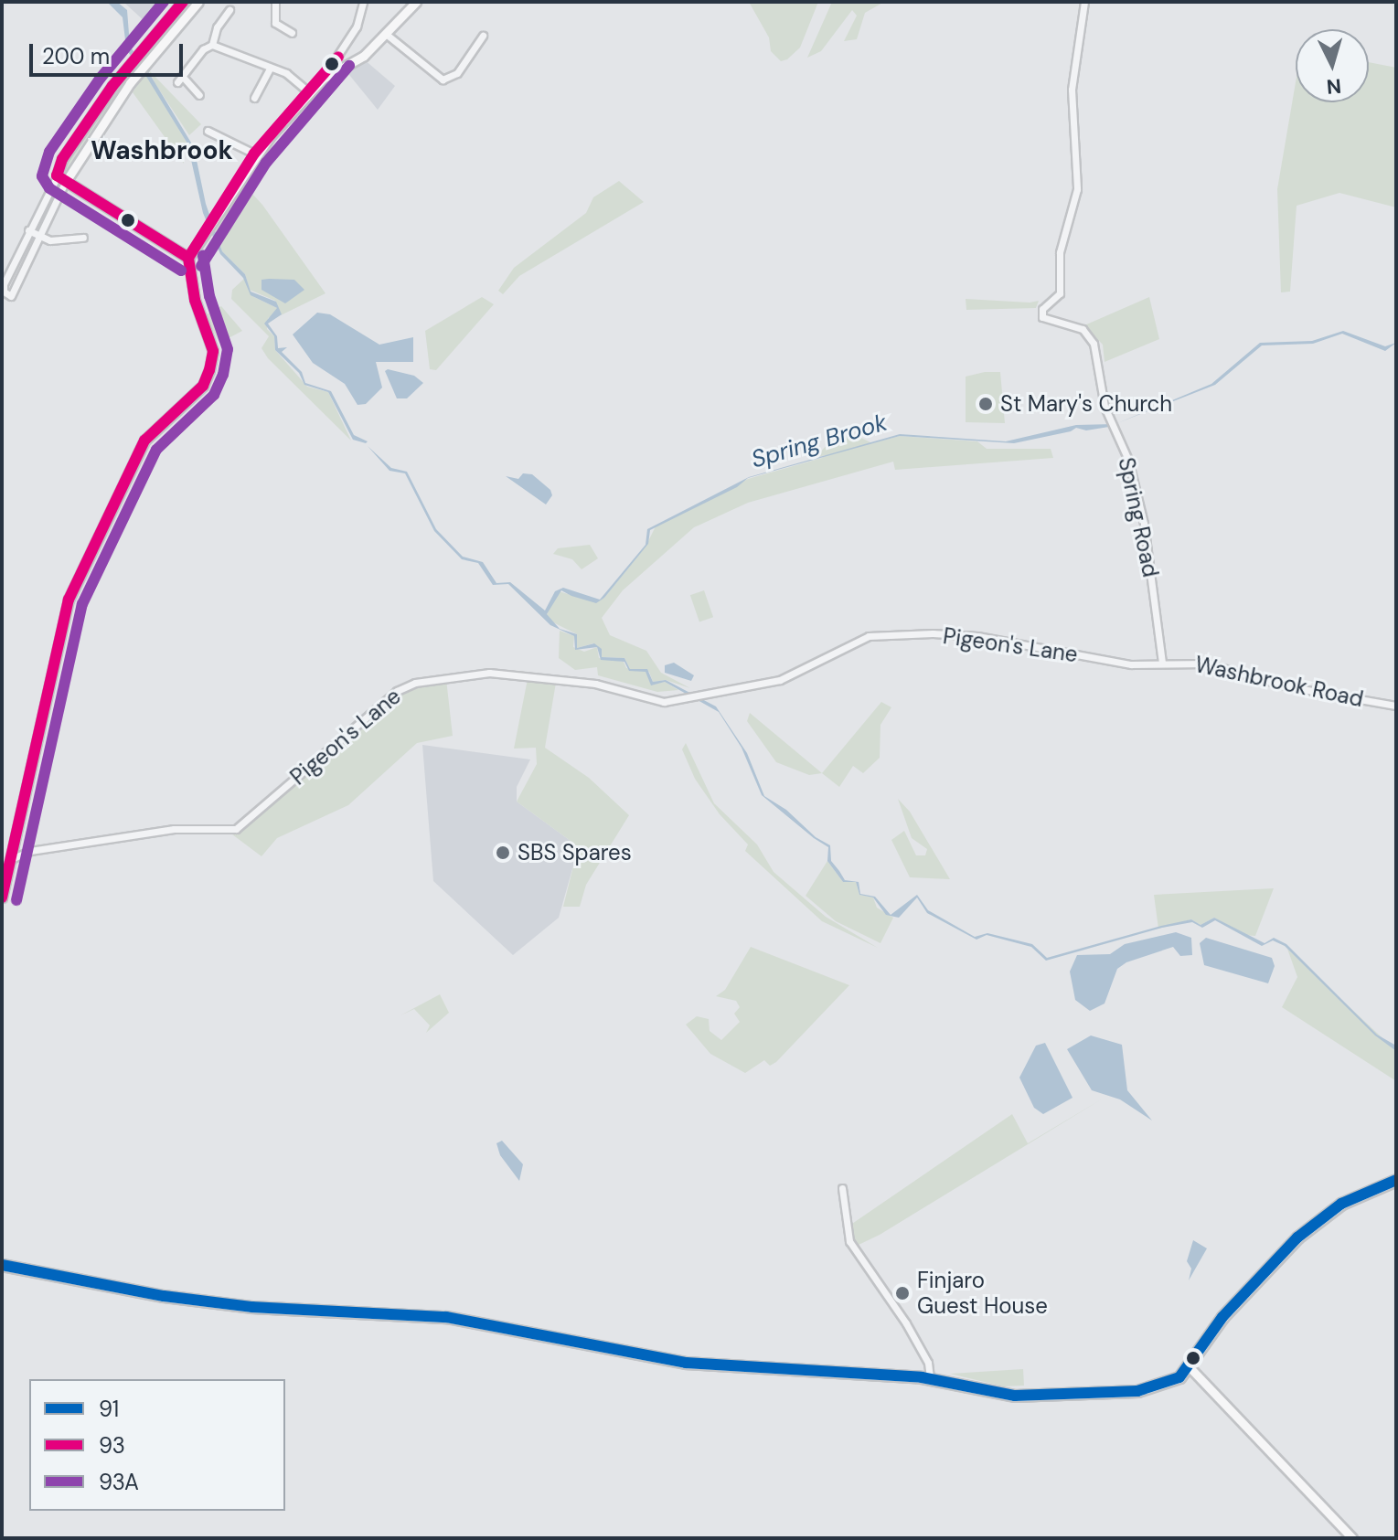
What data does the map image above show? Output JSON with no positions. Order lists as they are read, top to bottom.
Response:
{
  "streets": {
    "street": ["Spring Road", "Pigeon's Lane", "Washbrook Road"]
  },
  "crossings": [
    ["Spring Road", "Pigeon's Lane"],
    ["Spring Road", "Washbrook Road"],
    ["Pigeon's Lane", "Washbrook Road"]
  ],
  "districts": ["Washbrook"],
  "water": ["Spring Brook"],
  "places": ["St Mary's Church", "SBS Spares", "Finjaro Guest House"],
  "lines": ["transit line 93", "transit line 93A", "transit line 91"],
  "legend": ["91", "93", "93A"],
  "scale_bar": "200 m",
  "north": "bottom"
}
